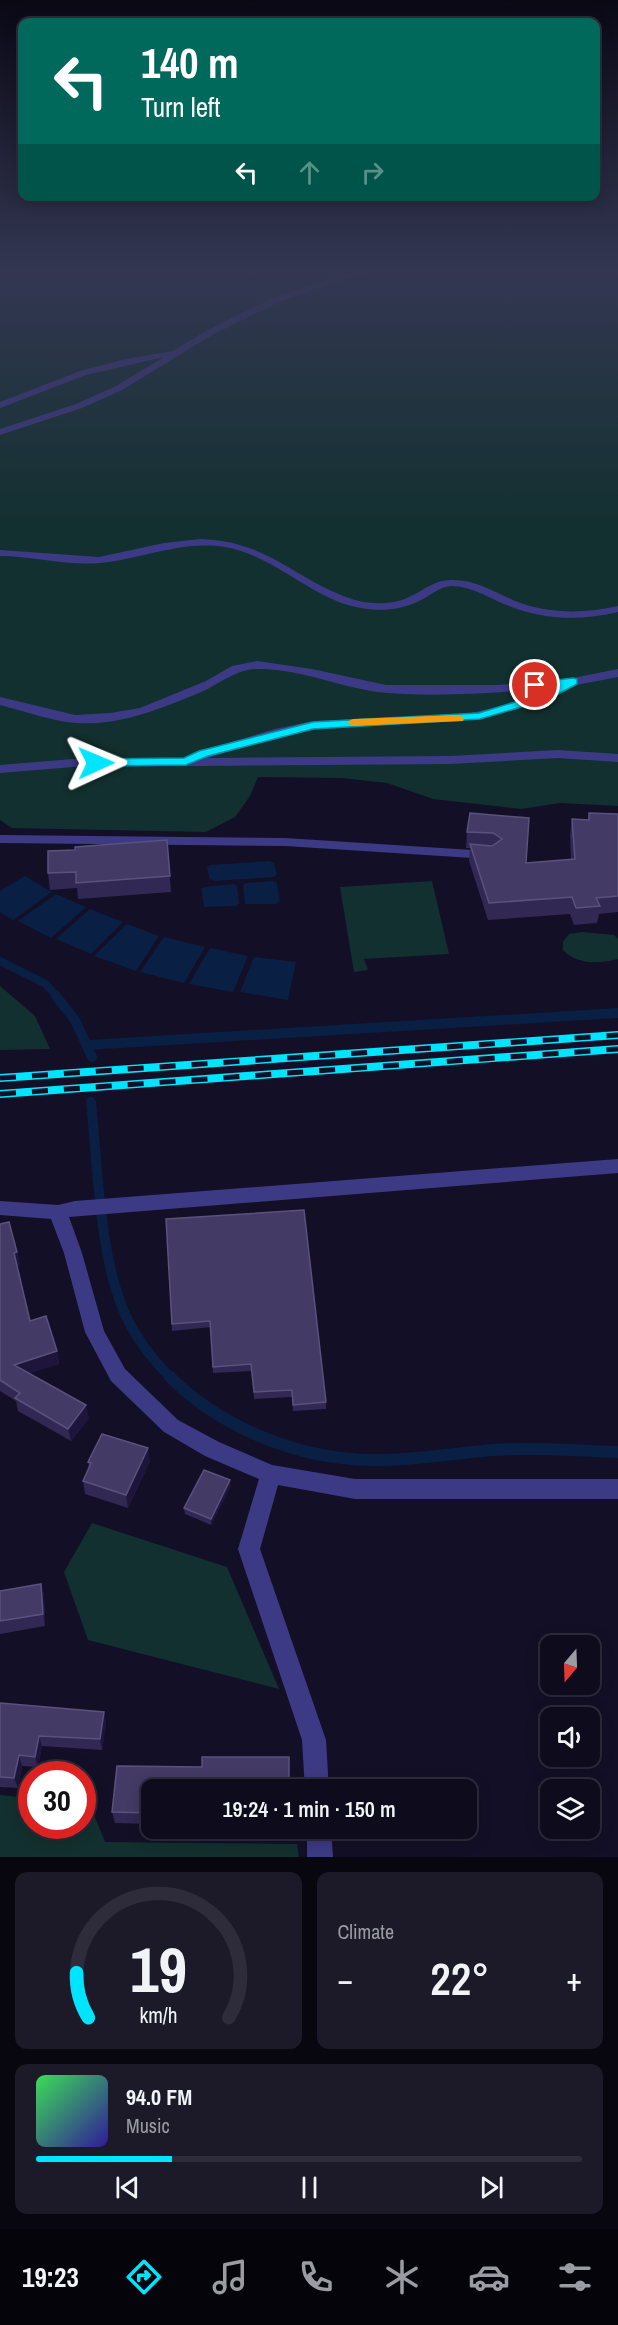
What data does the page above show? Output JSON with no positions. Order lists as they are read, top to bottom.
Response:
{
  "north": "bottom",
  "page": {
    "turn": ["140 m", "Turn left"],
    "limit": "30",
    "trip": "19:24 · 1 min · 150 m",
    "tile": "Climate",
    "heat": ["−", "22°", "+"],
    "song": ["94.0 FM", "Music"],
    "tabs": "19:23",
    "gauge": ["19", "km/h"]
  }
}
